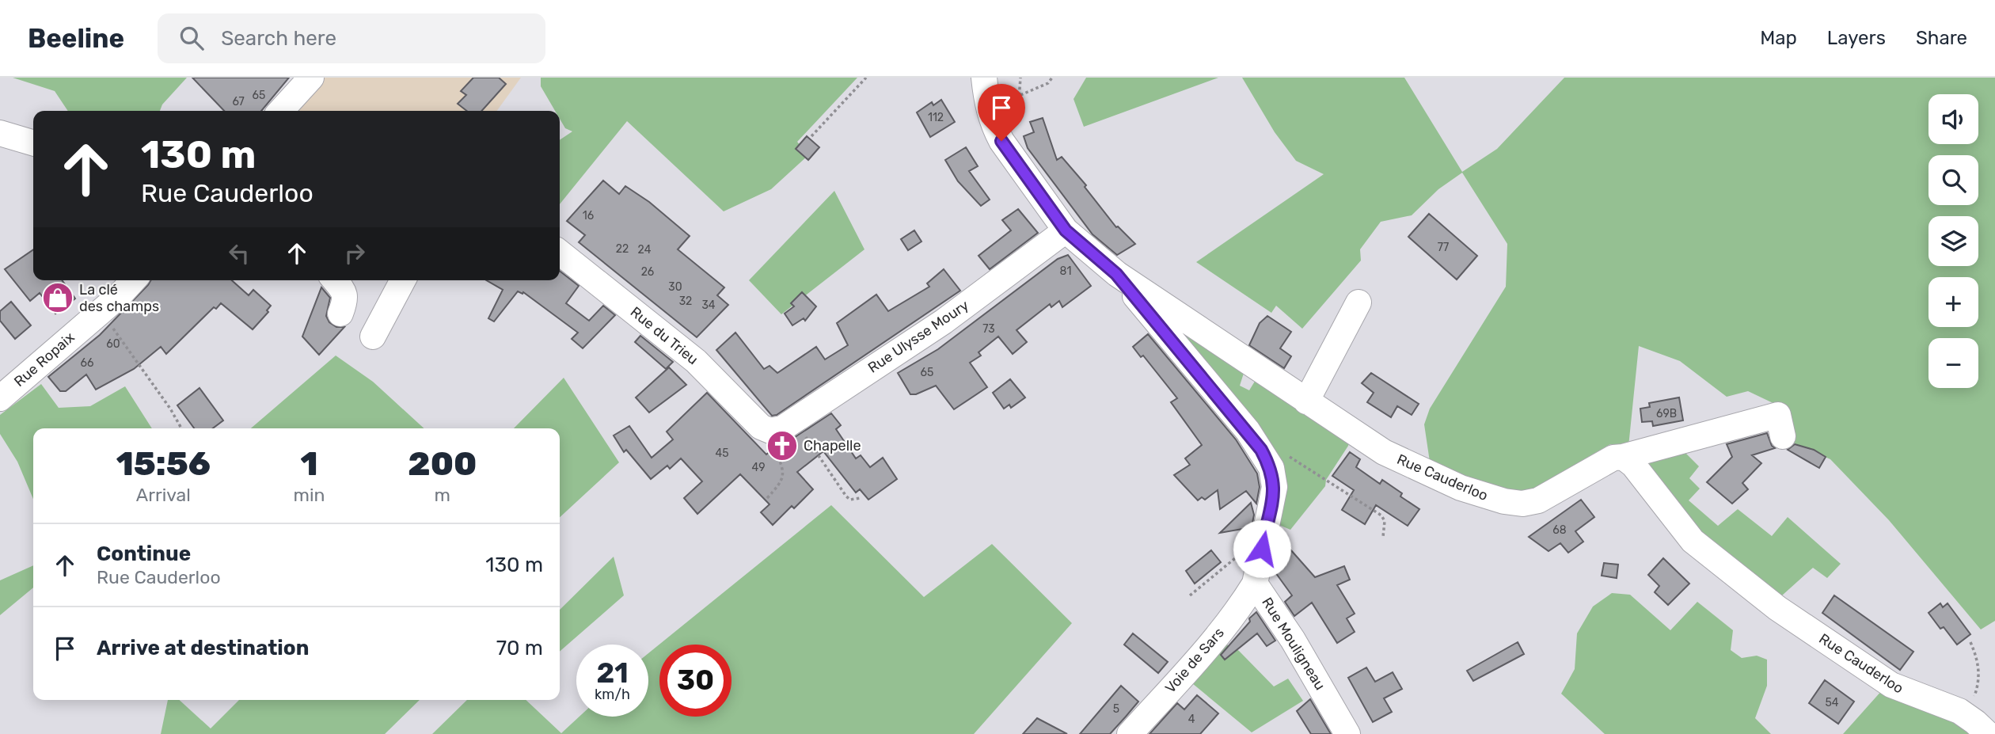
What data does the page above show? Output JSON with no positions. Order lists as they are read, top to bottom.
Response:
{
  "streets": {
    "street": [
      "Rue du Trieu",
      "Rue Ulysse Moury",
      "Rue Ropaix",
      "Rue Cauderloo",
      "Rue Mouligneau",
      "Voie de Sars"
    ]
  },
  "crossings": [
    ["Rue du Trieu", "Rue Ulysse Moury"],
    ["Rue Ulysse Moury", "Rue Cauderloo"],
    ["Rue Cauderloo", "Rue Mouligneau"],
    ["Rue Mouligneau", "Voie de Sars"]
  ],
  "places": {
    "shop": ["La clé des champs"],
    "church": ["Chapelle"]
  },
  "house_numbers": [
    "65",
    "67",
    "112",
    "16",
    "77",
    "22",
    "24",
    "81",
    "26",
    "30",
    "32",
    "34",
    "73",
    "60",
    "66",
    "65",
    "69B",
    "45",
    "49",
    "68",
    "54",
    "5",
    "4"
  ],
  "page": {
    "header": "Beeline",
    "search": "Search here",
    "nav": ["Map", "Layers", "Share"],
    "map_buttons": ["+", "−"],
    "turn": ["130 m", "Rue Cauderloo"],
    "eta": [
      "15:56",
      "Arrival",
      "1",
      "min",
      "200",
      "m"
    ],
    "list": [
      {
        "name": "Continue",
        "note": "Rue Cauderloo",
        "value": "130 m"
      },
      {
        "name": "Arrive at destination",
        "value": "70 m"
      }
    ],
    "speed": "21 km/h",
    "limit": "30"
  }
}
